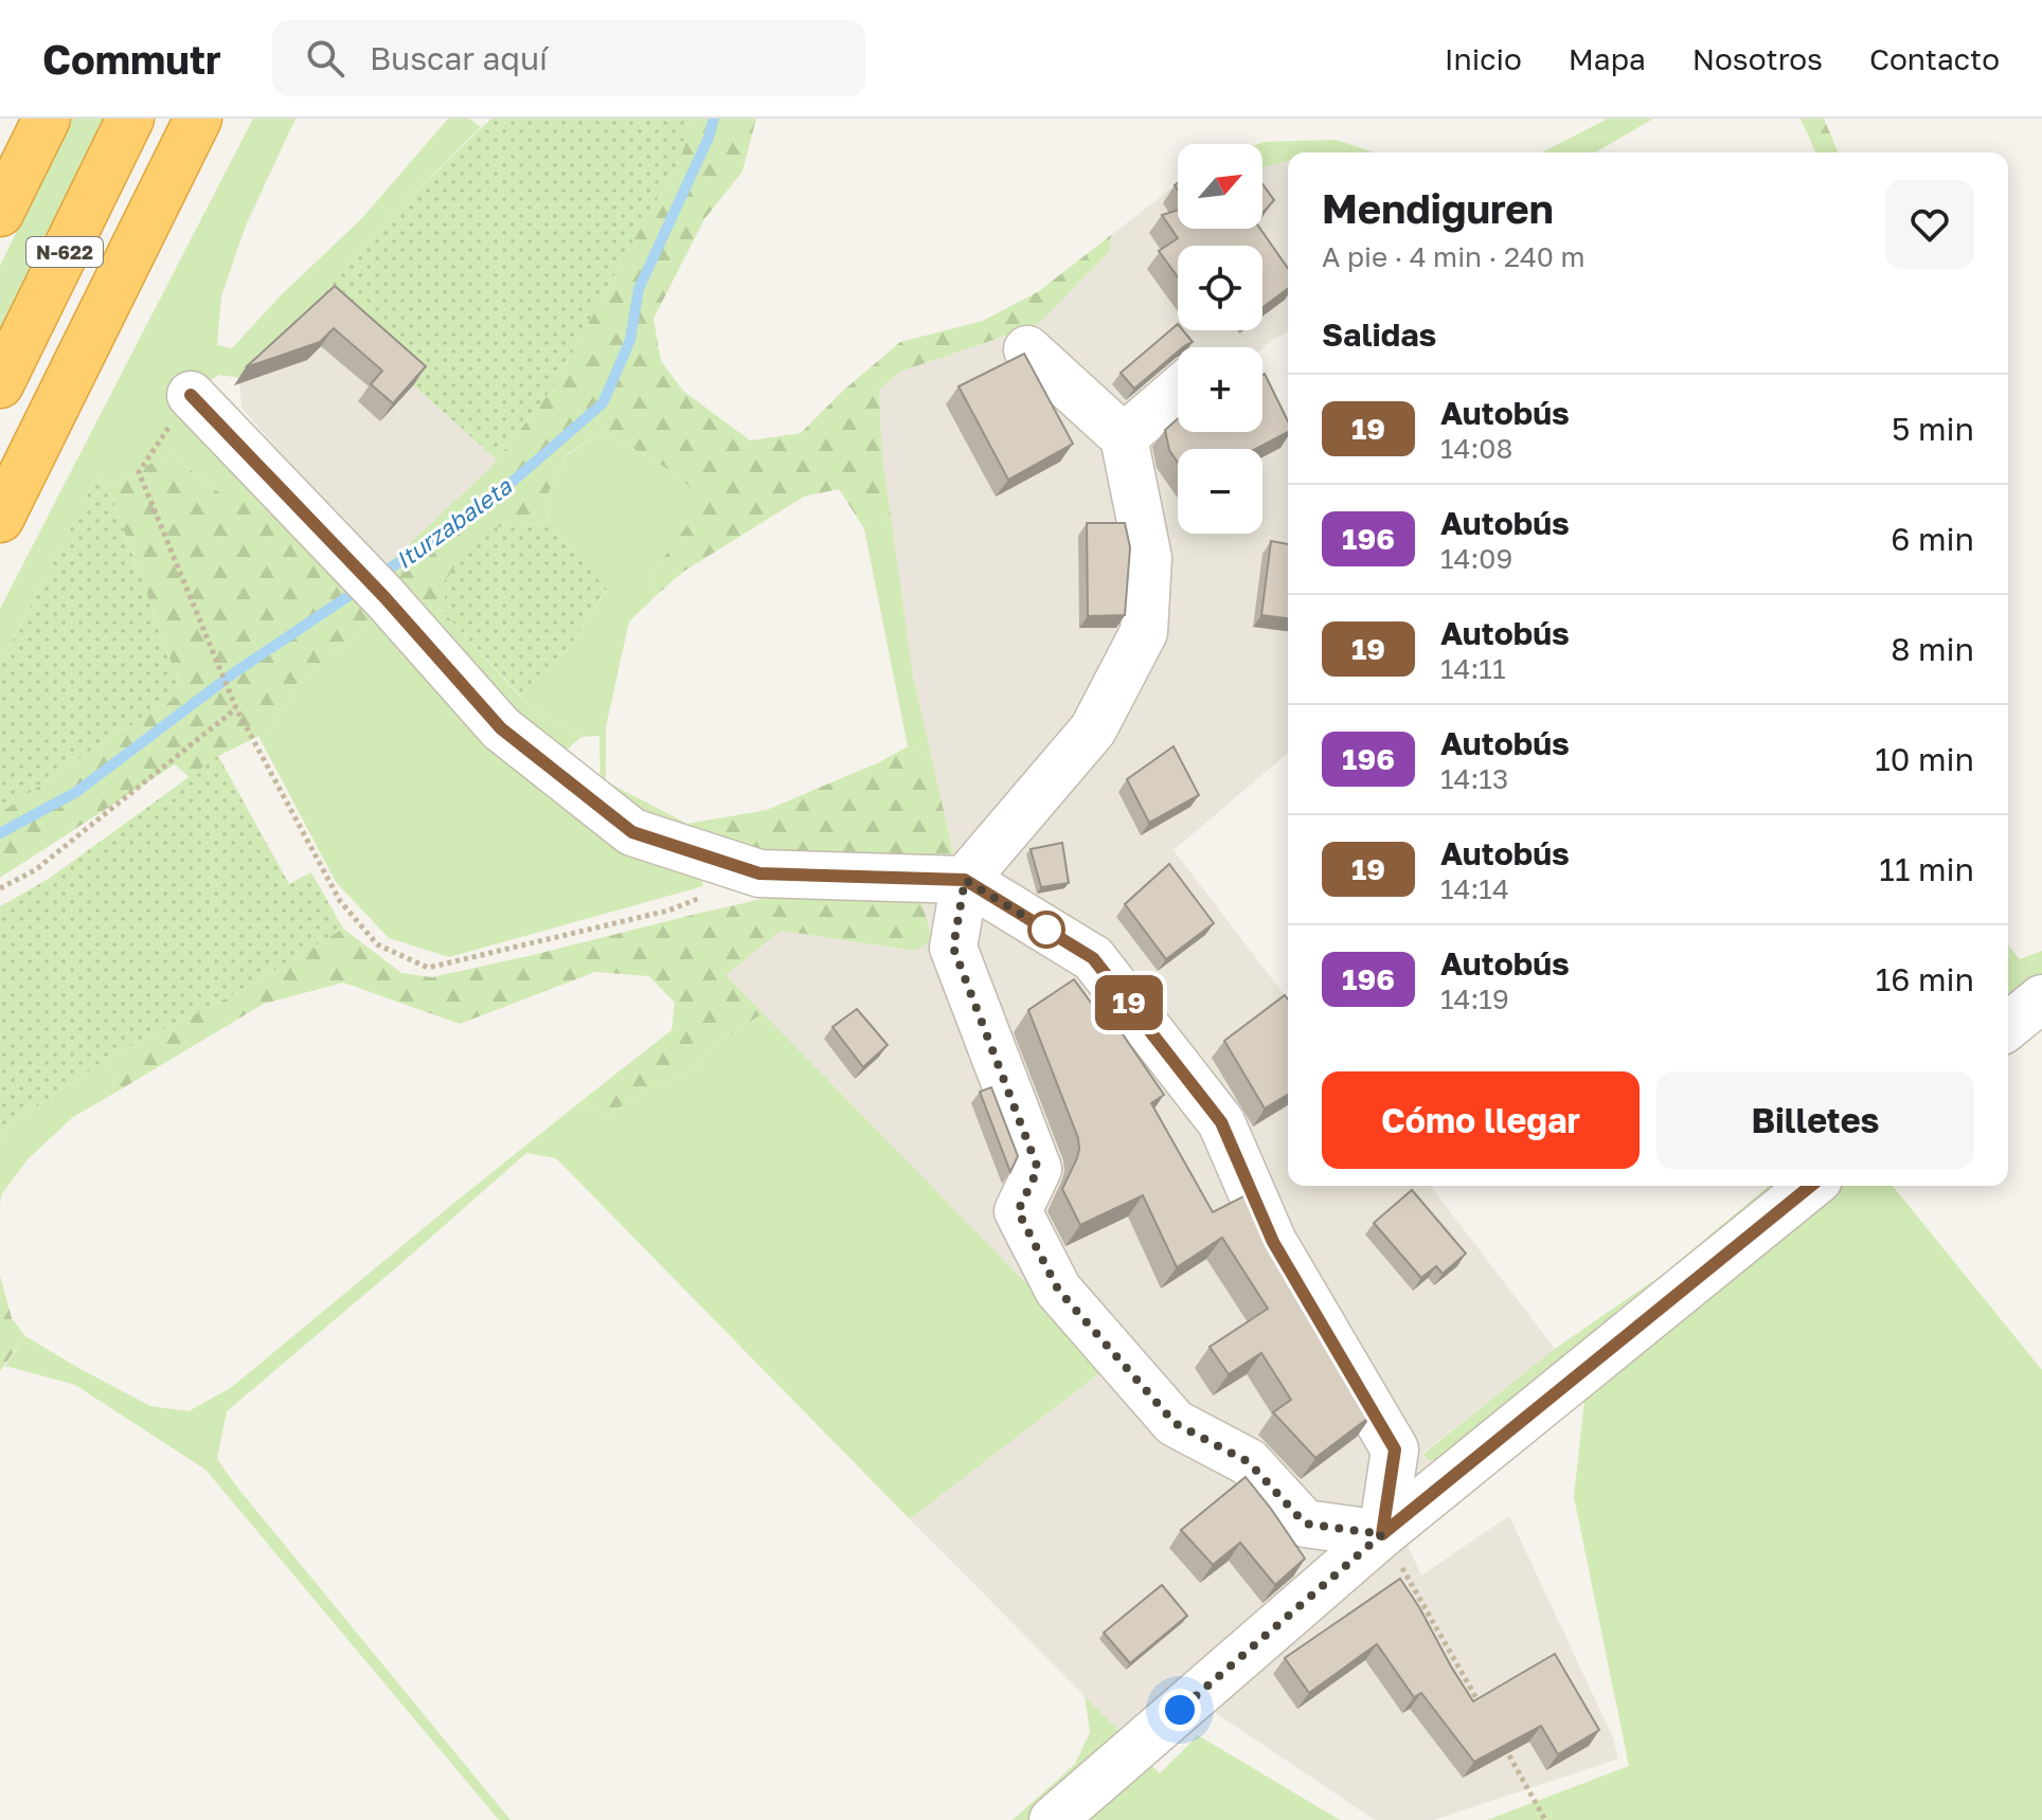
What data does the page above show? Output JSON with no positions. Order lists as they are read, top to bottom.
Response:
{
  "streets": {
    "highway": ["N-622"]
  },
  "water": ["Iturzabaleta"],
  "lines": ["bus line 19"],
  "north": "top right",
  "page": {
    "header": "Commutr",
    "search": "Buscar aquí",
    "nav": [
      "Inicio",
      "Mapa",
      "Nosotros",
      "Contacto"
    ],
    "on_map": "19",
    "map_buttons": ["+", "−"],
    "heading": [
      ["Mendiguren", "A pie · 4 min · 240 m"],
      "Salidas"
    ],
    "list": [
      {
        "mark": "19",
        "name": "Autobús",
        "note": "14:08",
        "value": "5 min"
      },
      {
        "mark": "196",
        "name": "Autobús",
        "note": "14:09",
        "value": "6 min"
      },
      {
        "mark": "19",
        "name": "Autobús",
        "note": "14:11",
        "value": "8 min"
      },
      {
        "mark": "196",
        "name": "Autobús",
        "note": "14:13",
        "value": "10 min"
      },
      {
        "mark": "19",
        "name": "Autobús",
        "note": "14:14",
        "value": "11 min"
      },
      {
        "mark": "196",
        "name": "Autobús",
        "note": "14:19",
        "value": "16 min"
      }
    ],
    "buttons": ["Cómo llegar", "Billetes"]
  }
}
